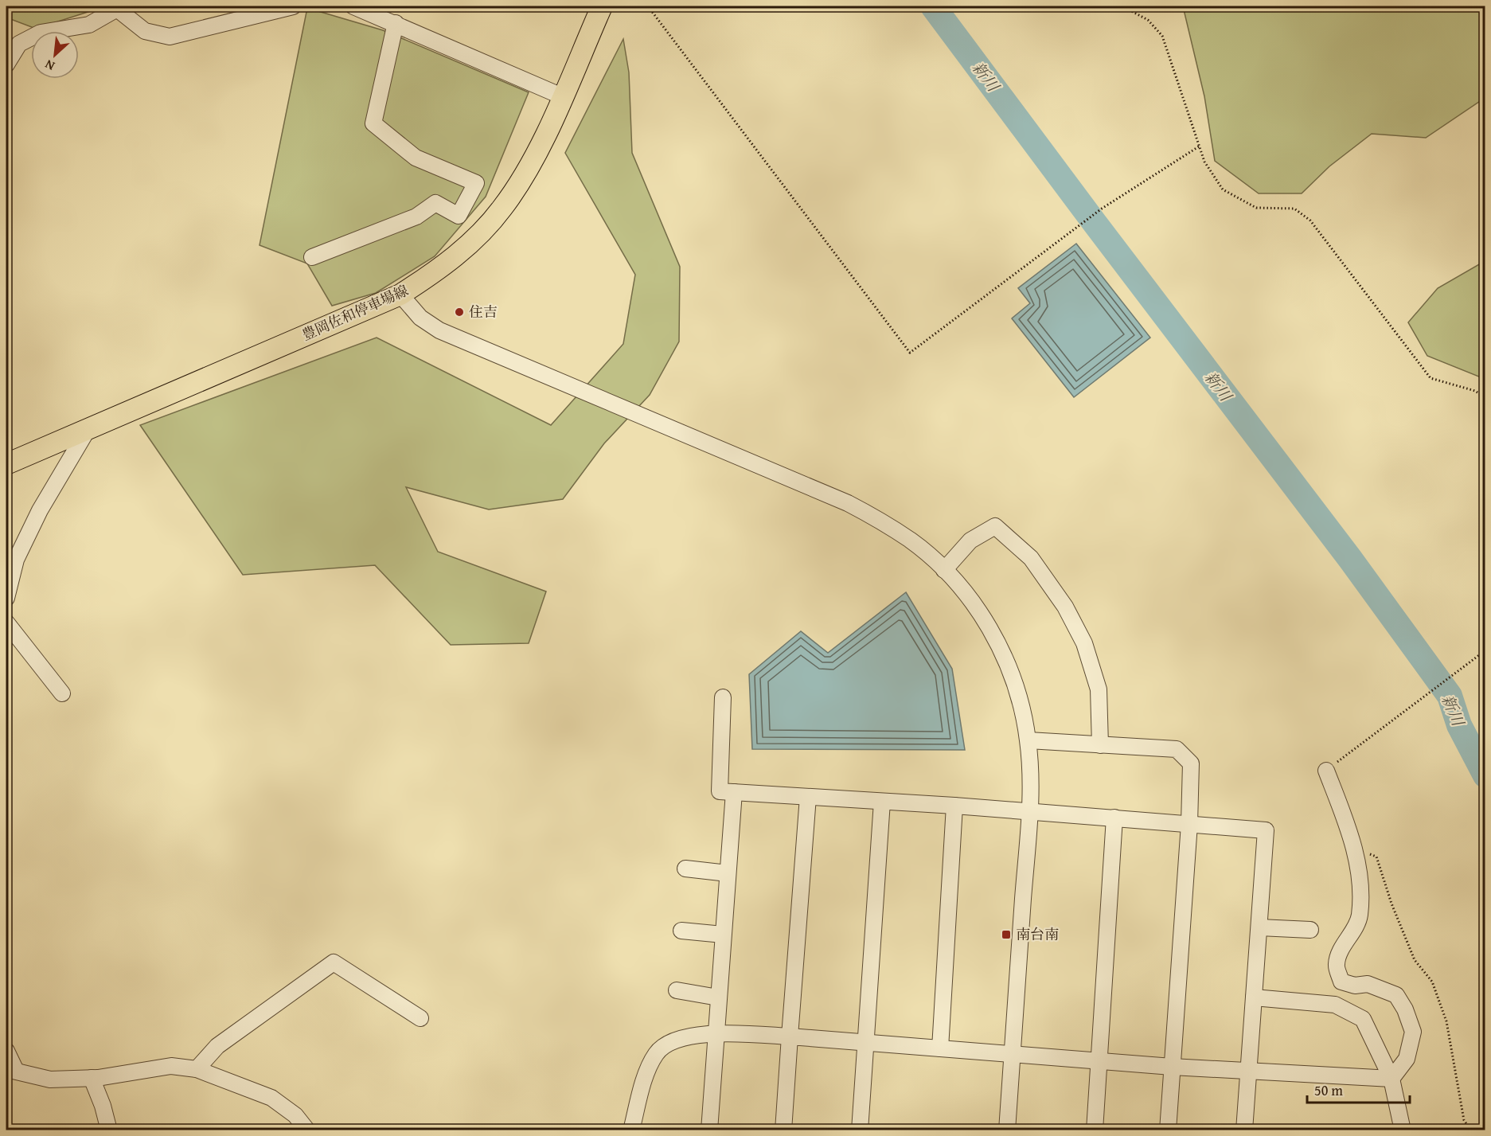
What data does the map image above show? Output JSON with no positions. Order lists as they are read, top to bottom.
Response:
{
  "streets": {
    "main road": ["豊岡佐和停車場線"]
  },
  "water": ["新川"],
  "places": {
    "other": ["住吉"],
    "transit": ["南台南"]
  },
  "scale_bar": "50 m",
  "north": "bottom left"
}
